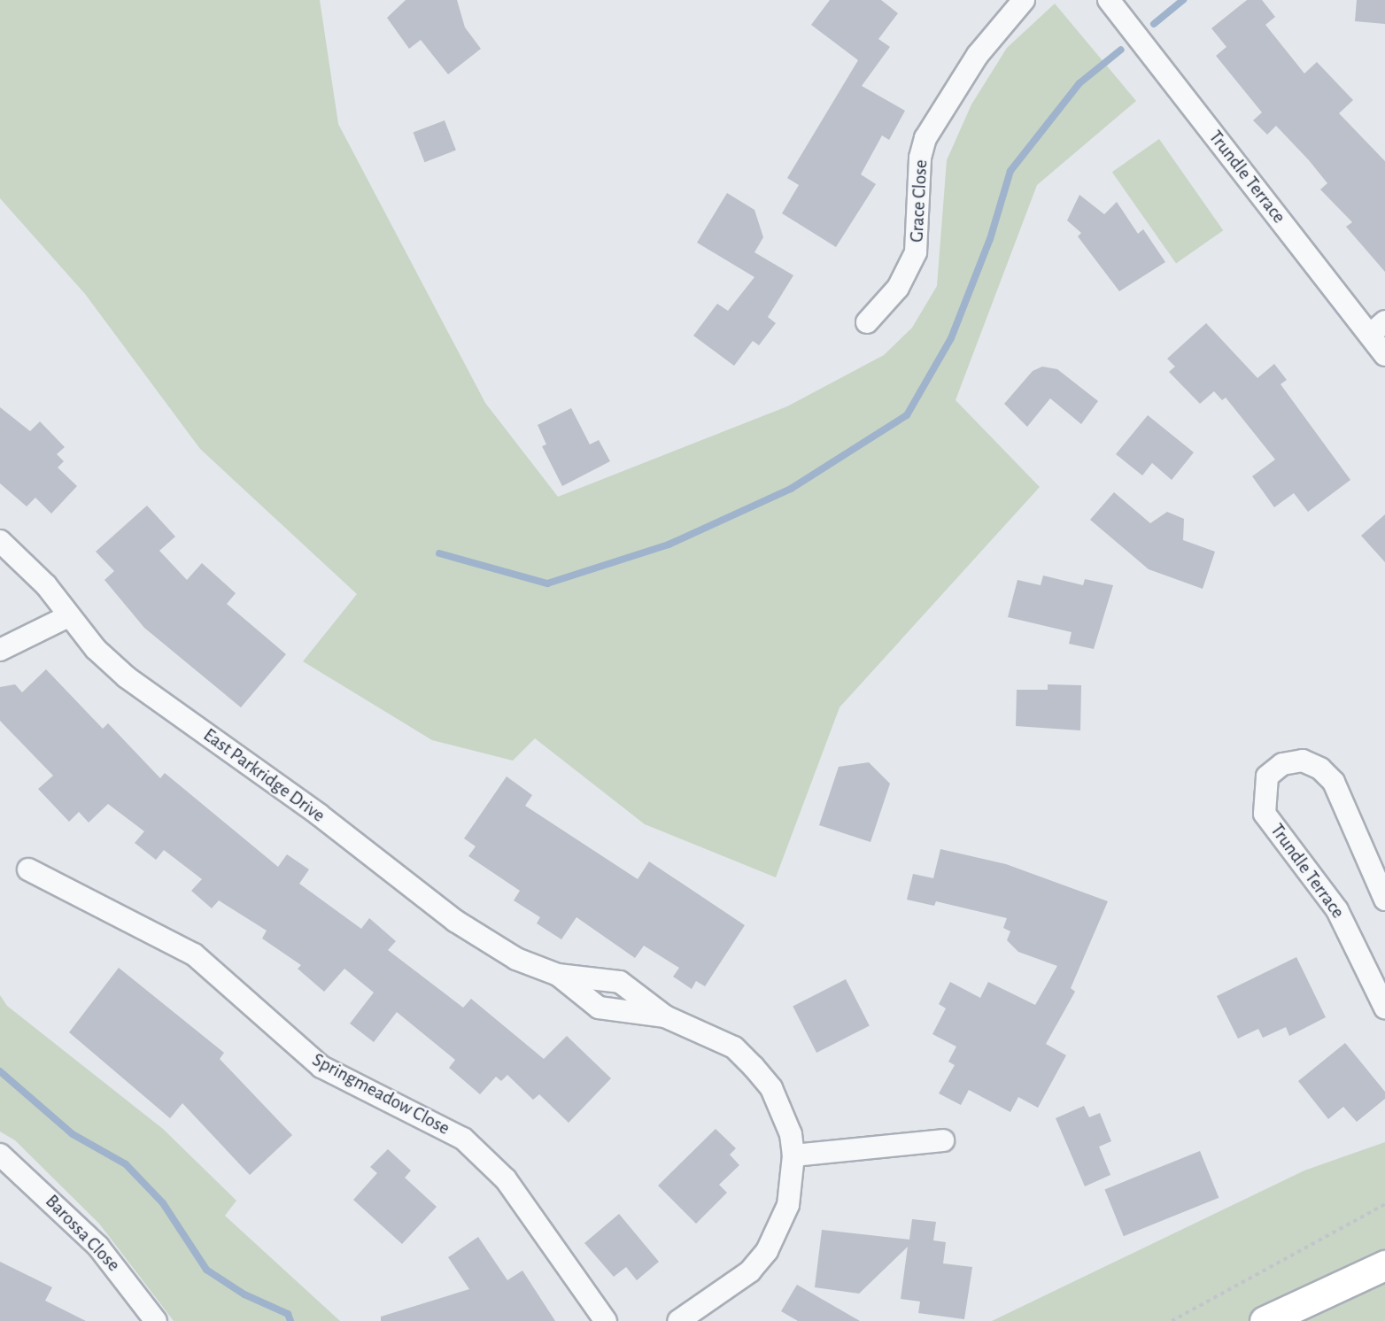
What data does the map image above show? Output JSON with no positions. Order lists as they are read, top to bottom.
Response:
{
  "streets": {
    "street": [
      "Trundle Terrace",
      "Grace Close",
      "East Parkridge Drive",
      "Springmeadow Close",
      "Barossa Close"
    ]
  }
}
